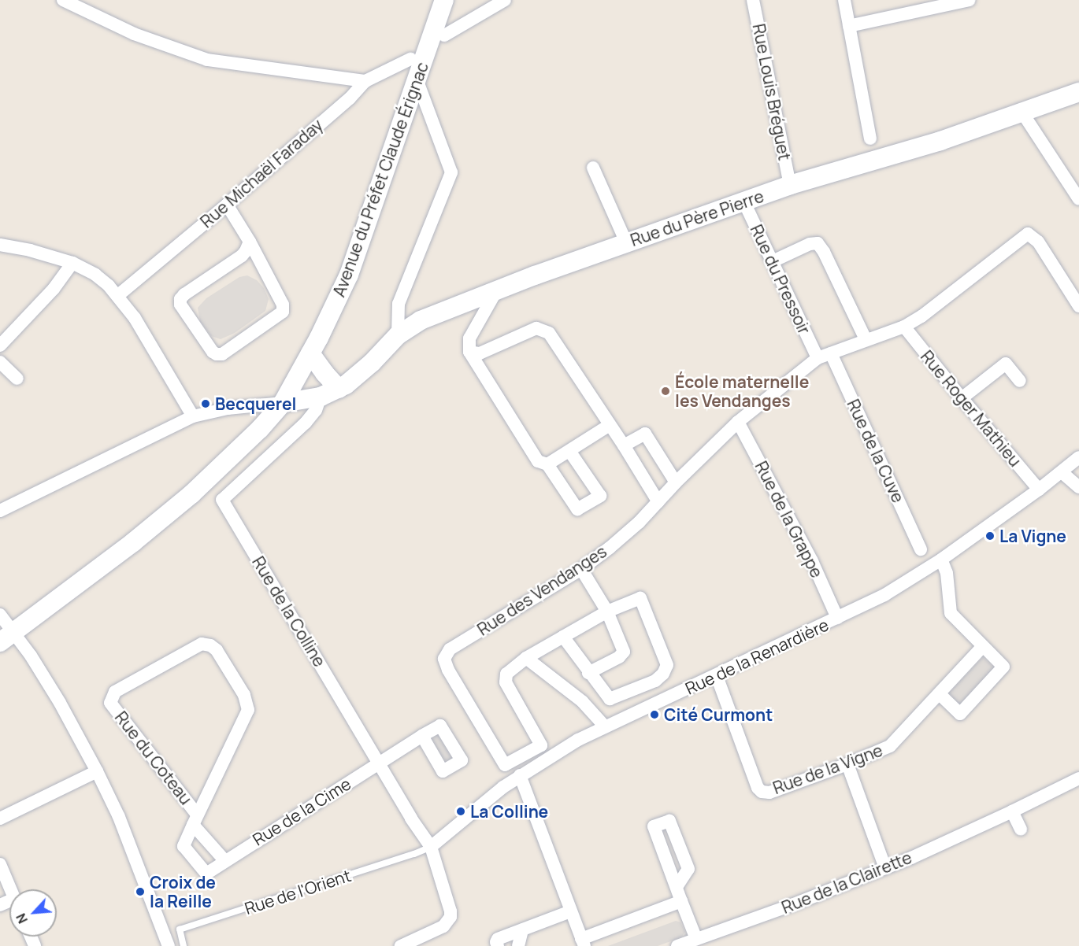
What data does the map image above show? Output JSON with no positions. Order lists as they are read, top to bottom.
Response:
{
  "streets": {
    "street": [
      "Rue Louis Bréguet",
      "Rue Michaël Faraday",
      "Avenue du Préfet Claude Érignac",
      "Rue du Père Pierre",
      "Rue du Pressoir",
      "Rue Roger Mathieu",
      "Rue de la Cuve",
      "Rue de la Grappe",
      "Rue des Vendanges",
      "Rue de la Colline",
      "Rue de la Renardière",
      "Rue du Coteau",
      "Rue de la Vigne",
      "Rue de la Cime",
      "Rue de la Clairette"
    ],
    "lane": ["Rue de l'Orient"]
  },
  "crossings": [
    ["Rue Louis Bréguet", "Rue du Père Pierre"],
    ["Avenue du Préfet Claude Érignac", "Rue du Père Pierre"],
    ["Rue du Père Pierre", "Rue du Pressoir"],
    ["Rue du Père Pierre", "Rue de la Colline"],
    ["Rue du Pressoir", "Rue des Vendanges"],
    ["Rue Roger Mathieu", "Rue des Vendanges"],
    ["Rue Roger Mathieu", "Rue de la Renardière"],
    ["Rue de la Cuve", "Rue des Vendanges"],
    ["Rue de la Grappe", "Rue des Vendanges"],
    ["Rue de la Grappe", "Rue de la Renardière"],
    ["Rue de la Colline", "Rue de la Renardière"],
    ["Rue de la Colline", "Rue de la Cime"],
    ["Rue de la Colline", "Rue de l'Orient"],
    ["Rue de la Renardière", "Rue de la Vigne"],
    ["Rue de la Renardière", "Rue de l'Orient"],
    ["Rue du Coteau", "Rue de la Cime"]
  ],
  "places": [
    "École maternelle les Vendanges",
    "Becquerel",
    "La Vigne",
    "Cité Curmont",
    "La Colline",
    "Croix de la Reille"
  ],
  "north": "bottom left"
}
